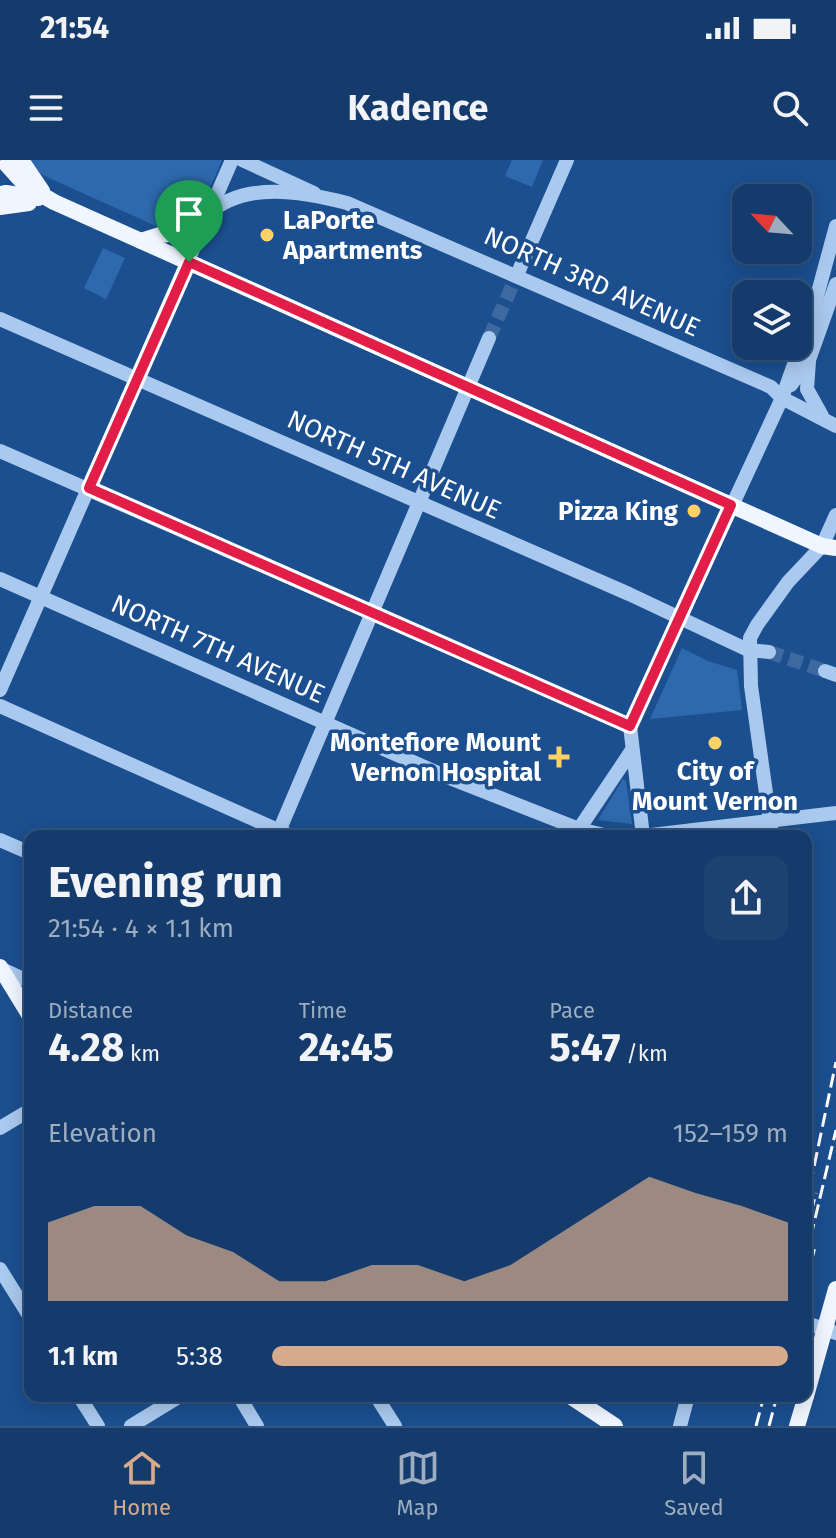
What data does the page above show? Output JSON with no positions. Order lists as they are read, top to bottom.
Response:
{
  "streets": {
    "street": ["NORTH 3RD AVENUE", "NORTH 5TH AVENUE", "NORTH 7TH AVENUE"]
  },
  "places": {
    "other": ["LaPorte Apartments", "Pizza King", "City of Mount Vernon"],
    "health": ["Montefiore Mount Vernon Hospital"]
  },
  "north": "top left",
  "page": {
    "status": "21:54",
    "header": "Kadence",
    "heading": ["Evening run", "21:54 · 4 × 1.1 km"],
    "stats": [
      ["Distance", "4.28 km"],
      ["Time", "24:45"],
      ["Pace", "5:47 /km"]
    ],
    "chart": ["Elevation", "152–159 m"],
    "list": [
      {
        "name": "1.1 km",
        "note": "5:38"
      }
    ],
    "tabs": ["Home", "Map", "Saved"]
  }
}
